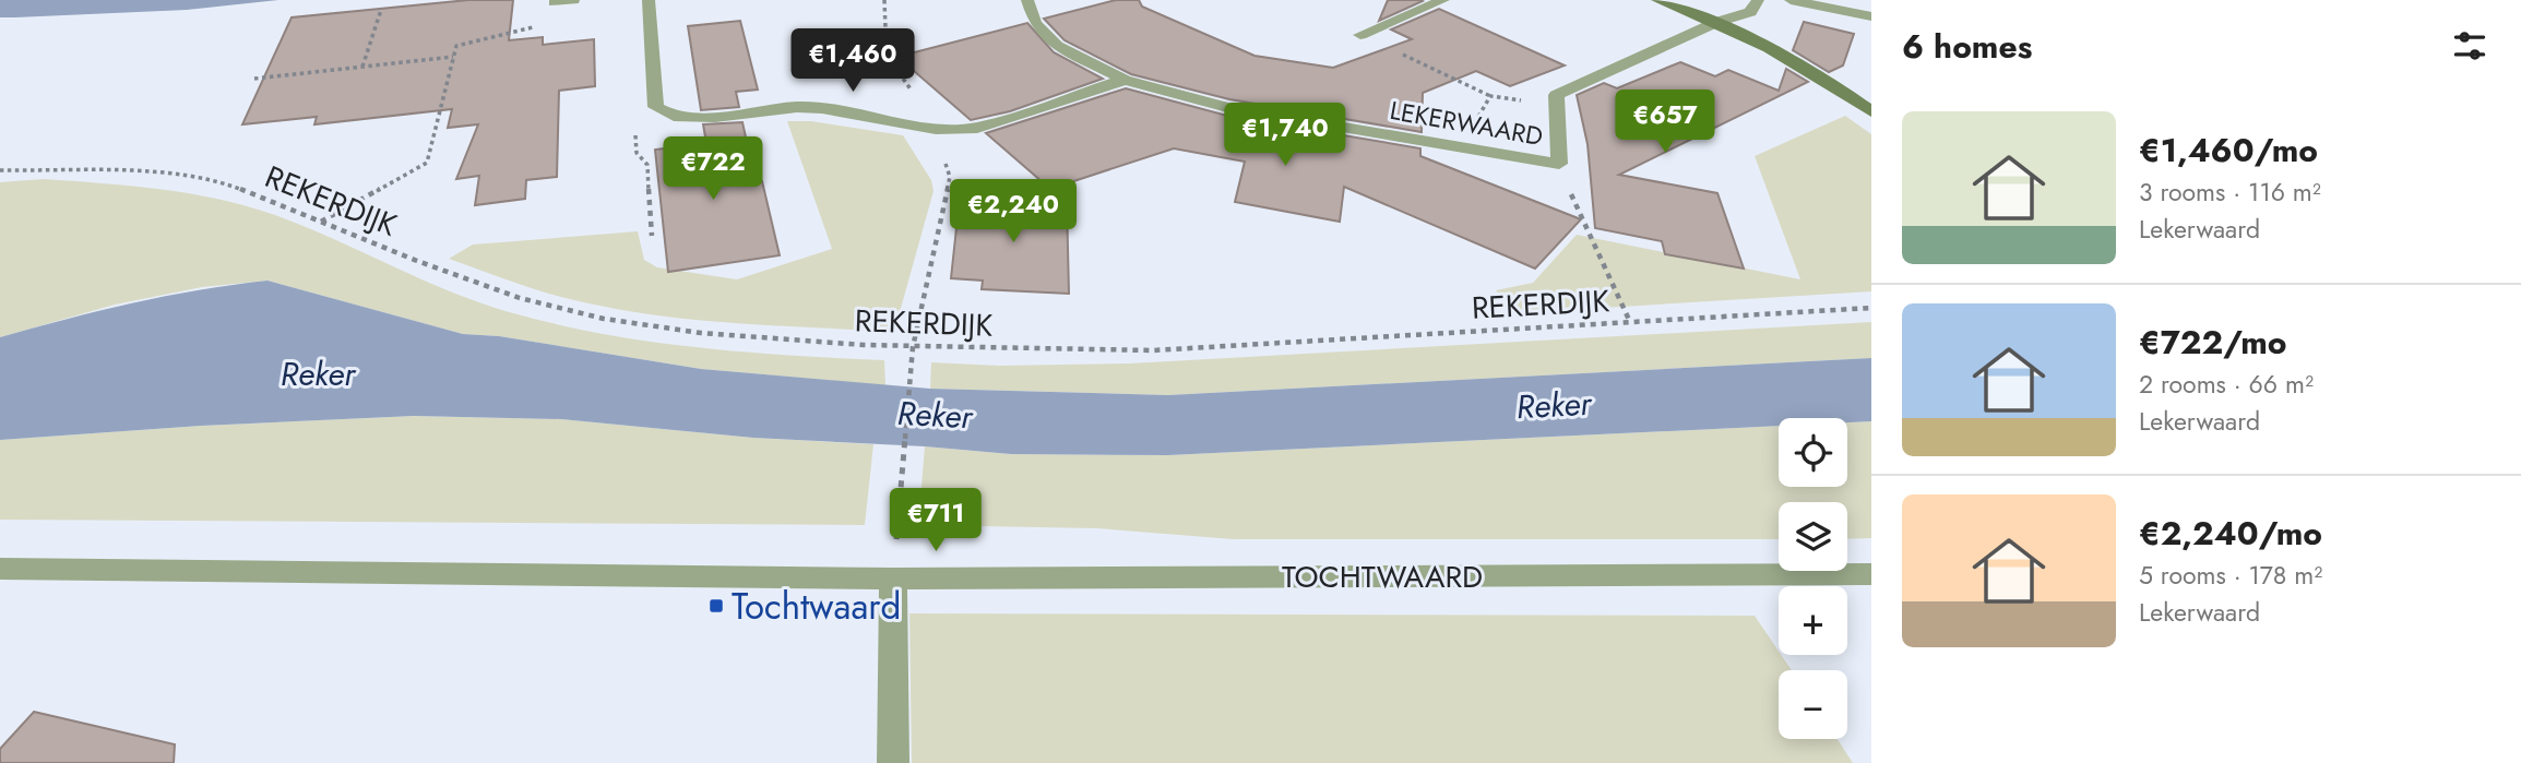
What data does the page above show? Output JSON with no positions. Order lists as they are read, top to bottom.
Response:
{
  "streets": {
    "street": ["LEKERWAARD", "TOCHTWAARD"],
    "path": ["REKERDIJK"]
  },
  "water": ["Reker"],
  "places": {
    "transit": ["Tochtwaard"]
  },
  "page": {
    "heading": "6 homes",
    "price": [
      "€1,460",
      "€657",
      "€1,740",
      "€722",
      "€2,240",
      "€711"
    ],
    "list": [
      {
        "name": "€1,460/mo",
        "note": "3 rooms · 116 m² · Lekerwaard"
      },
      {
        "name": "€722/mo",
        "note": "2 rooms · 66 m² · Lekerwaard"
      },
      {
        "name": "€2,240/mo",
        "note": "5 rooms · 178 m² · Lekerwaard"
      }
    ],
    "map_buttons": ["+", "−"]
  }
}
